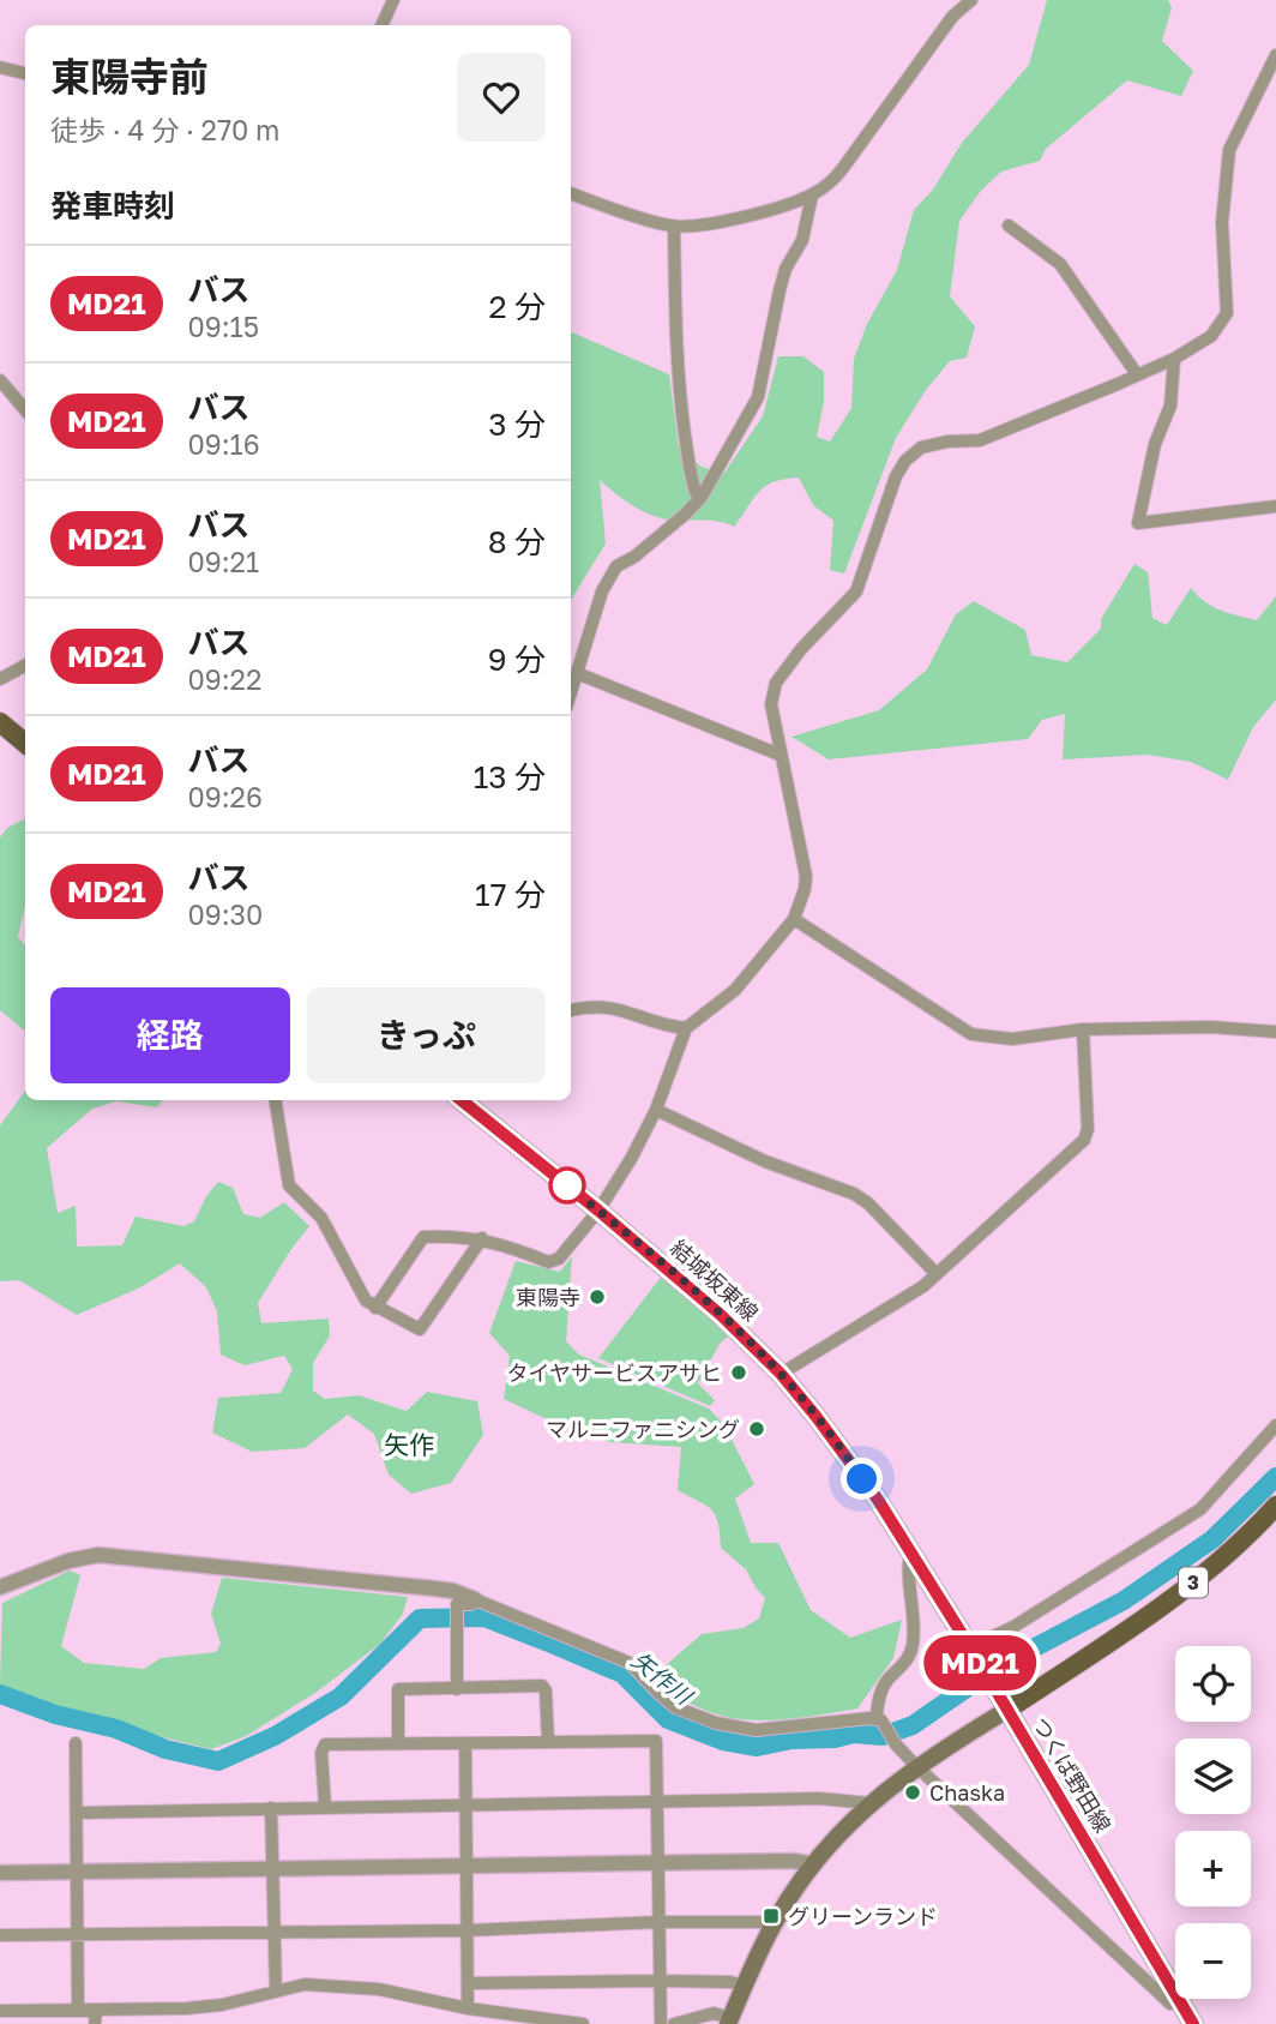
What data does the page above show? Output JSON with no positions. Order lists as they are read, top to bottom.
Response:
{
  "streets": {
    "main road": ["結城坂東線", "3", "つくば野田線"]
  },
  "crossings": [
    ["結城坂東線", "つくば野田線"]
  ],
  "districts": ["矢作"],
  "water": ["矢作川"],
  "places": {
    "other": [
      "東陽寺",
      "タイヤサービスアサヒ",
      "マルニファニシング",
      "Chaska"
    ],
    "transit": ["グリーンランド"]
  },
  "lines": ["bus line MD21"],
  "page": {
    "on_map": "MD21",
    "heading": [
      ["東陽寺前", "徒歩 · 4 分 · 270 m"],
      "発車時刻"
    ],
    "list": [
      {
        "mark": "MD21",
        "name": "バス",
        "note": "09:15",
        "value": "2 分"
      },
      {
        "mark": "MD21",
        "name": "バス",
        "note": "09:16",
        "value": "3 分"
      },
      {
        "mark": "MD21",
        "name": "バス",
        "note": "09:21",
        "value": "8 分"
      },
      {
        "mark": "MD21",
        "name": "バス",
        "note": "09:22",
        "value": "9 分"
      },
      {
        "mark": "MD21",
        "name": "バス",
        "note": "09:26",
        "value": "13 分"
      },
      {
        "mark": "MD21",
        "name": "バス",
        "note": "09:30",
        "value": "17 分"
      }
    ],
    "buttons": ["経路", "きっぷ"],
    "map_buttons": ["+", "−"]
  }
}
